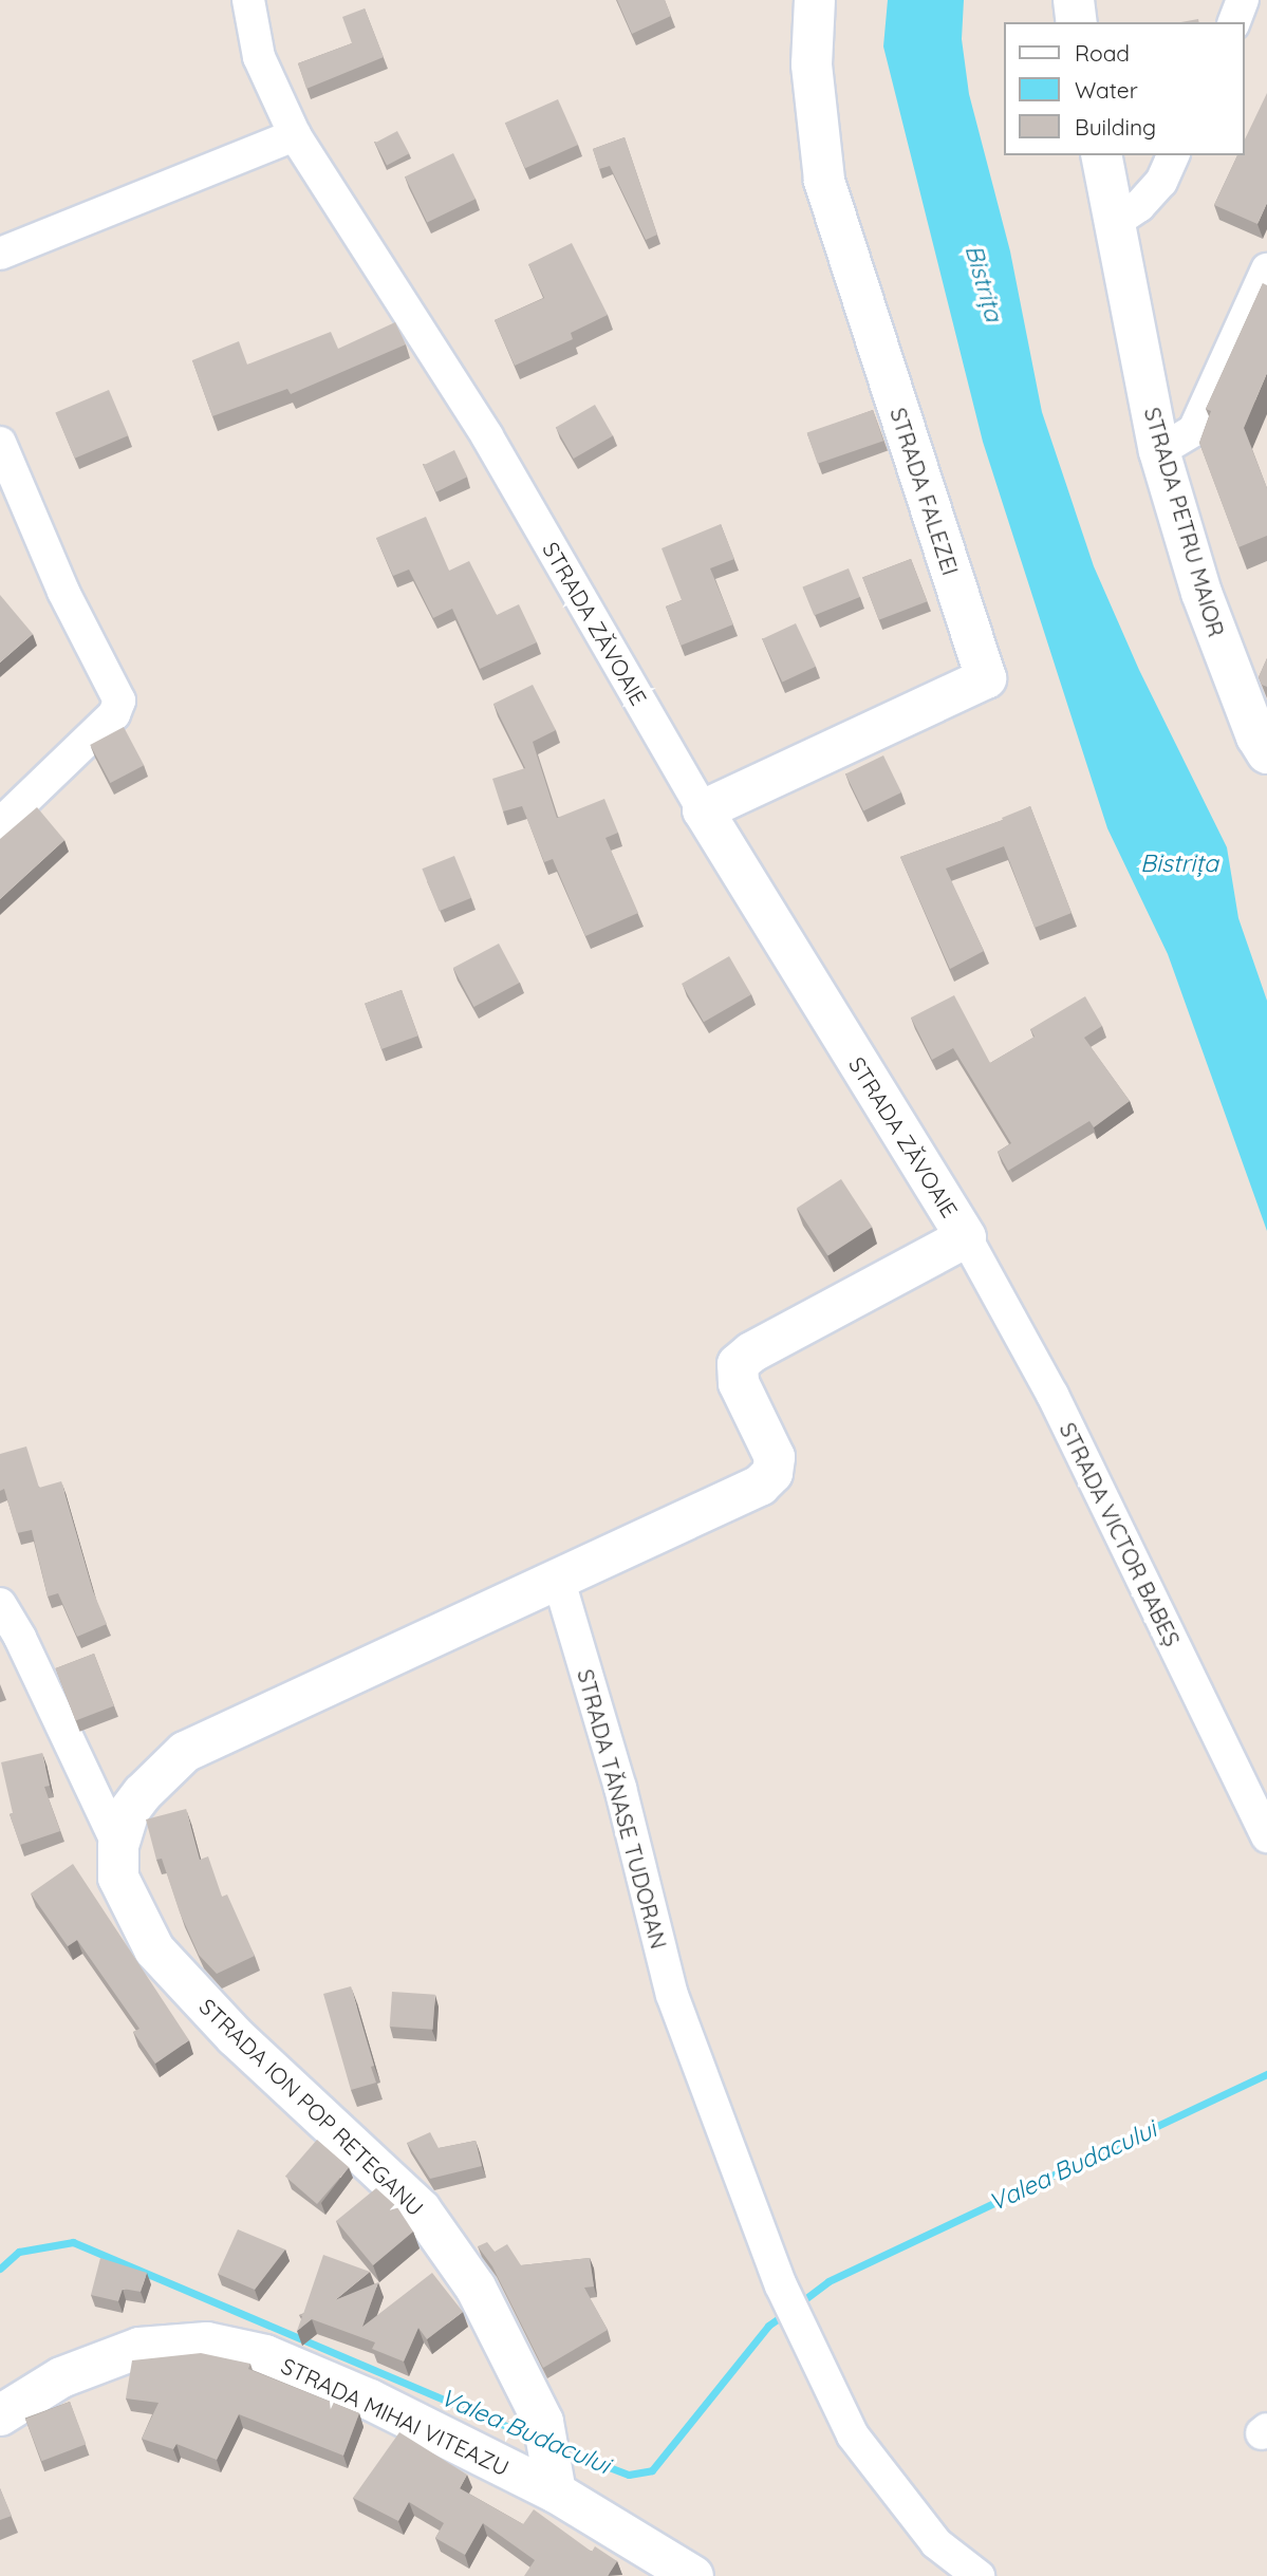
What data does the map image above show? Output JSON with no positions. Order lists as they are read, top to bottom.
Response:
{
  "streets": {
    "street": [
      "STRADA FALEZEI",
      "STRADA PETRU MAIOR",
      "STRADA ZĂVOAIE",
      "STRADA VICTOR BABEȘ",
      "STRADA TĂNASE TUDORAN",
      "STRADA ION POP RETEGANU",
      "STRADA MIHAI VITEAZU"
    ]
  },
  "crossings": [
    ["STRADA FALEZEI", "STRADA ZĂVOAIE"],
    ["STRADA ZĂVOAIE", "STRADA VICTOR BABEȘ"],
    ["STRADA TĂNASE TUDORAN", "STRADA ION POP RETEGANU"],
    ["STRADA ION POP RETEGANU", "STRADA MIHAI VITEAZU"]
  ],
  "water": ["Bistrița", "Valea Budacului"],
  "legend": ["Road", "Water", "Building"]
}
